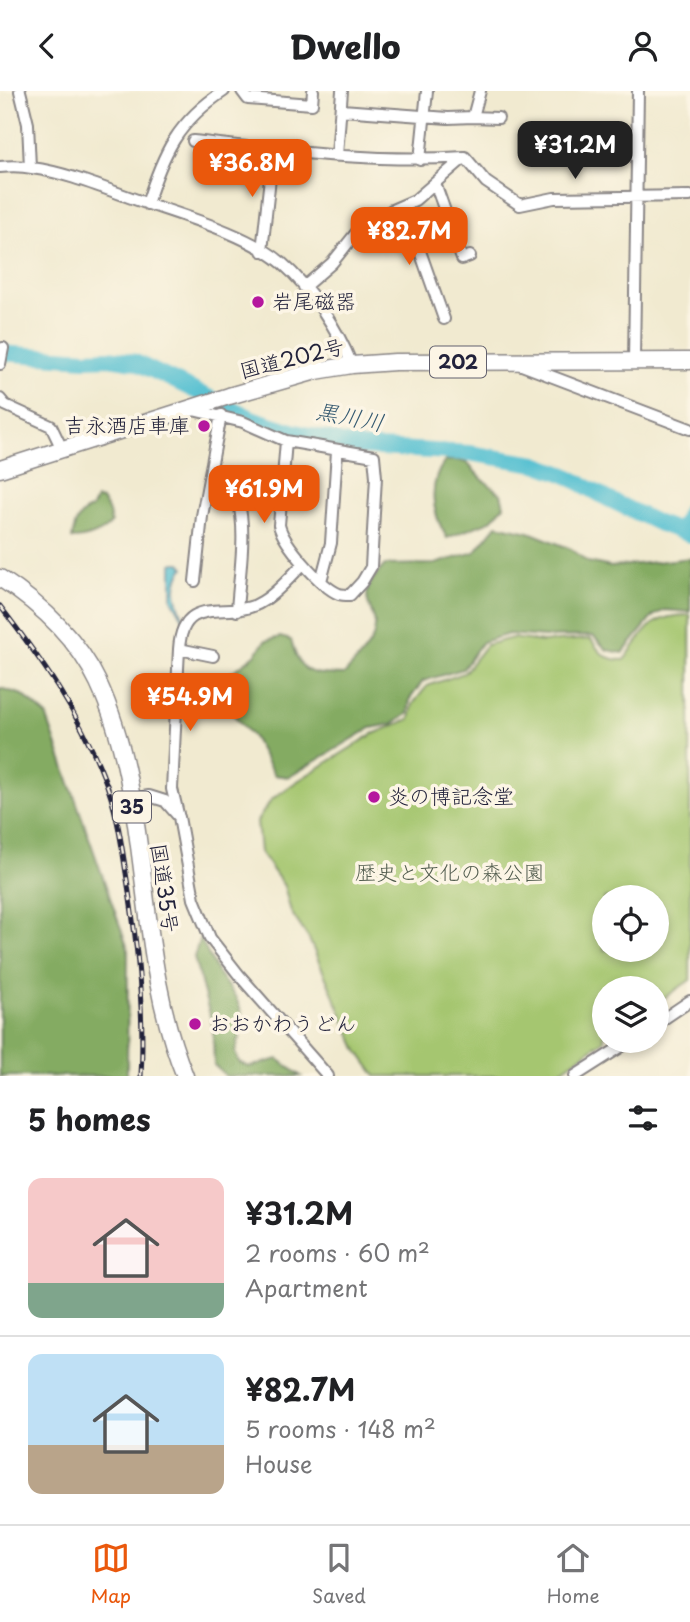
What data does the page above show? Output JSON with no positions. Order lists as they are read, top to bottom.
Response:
{
  "streets": {
    "highway": [
      "国道202号",
      "202",
      "35",
      "国道35号"
    ]
  },
  "water": ["黒川川"],
  "parks": ["歴史と文化の森公園"],
  "places": [
    "岩尾磁器",
    "吉永酒店車庫",
    "炎の博記念堂",
    "おおかわうどん"
  ],
  "page": {
    "header": "Dwello",
    "price": [
      "¥31.2M",
      "¥36.8M",
      "¥82.7M",
      "¥61.9M",
      "¥54.9M"
    ],
    "heading": "5 homes",
    "list": [
      {
        "name": "¥31.2M",
        "note": "2 rooms · 60 m² · Apartment"
      },
      {
        "name": "¥82.7M",
        "note": "5 rooms · 148 m² · House"
      }
    ],
    "tabs": ["Map", "Saved", "Home"]
  }
}
